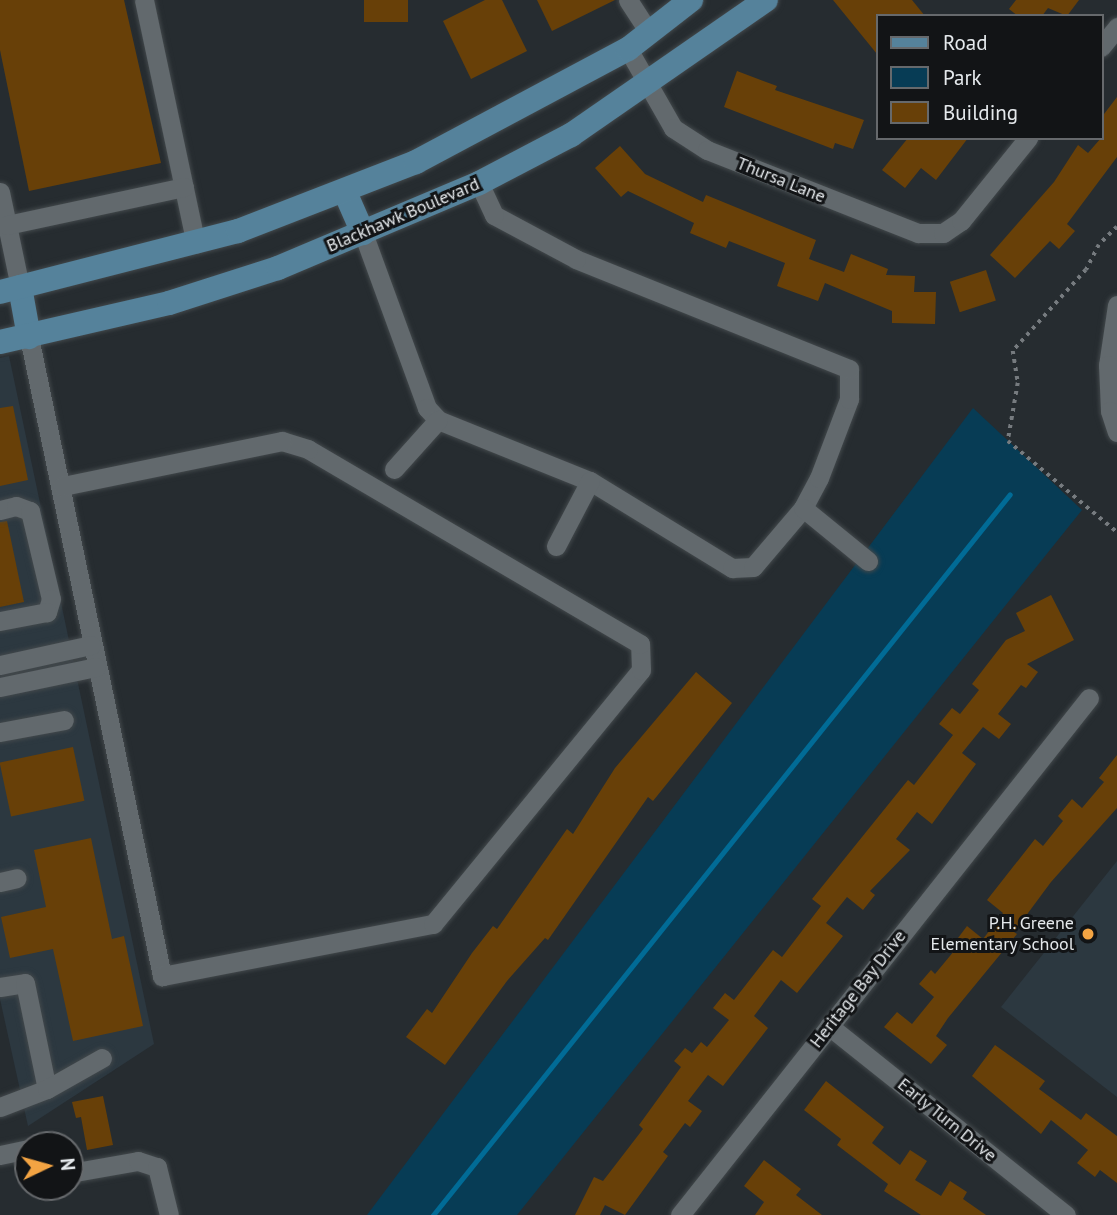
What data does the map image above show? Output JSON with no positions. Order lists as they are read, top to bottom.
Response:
{
  "streets": {
    "main road": ["Blackhawk Boulevard"],
    "street": ["Thursa Lane", "Heritage Bay Drive", "Early Turn Drive"]
  },
  "crossings": [
    ["Thursa Lane", "Blackhawk Boulevard"],
    ["Heritage Bay Drive", "Early Turn Drive"]
  ],
  "places": ["P.H. Greene Elementary School"],
  "legend": ["Road", "Park", "Building"],
  "north": "right"
}
